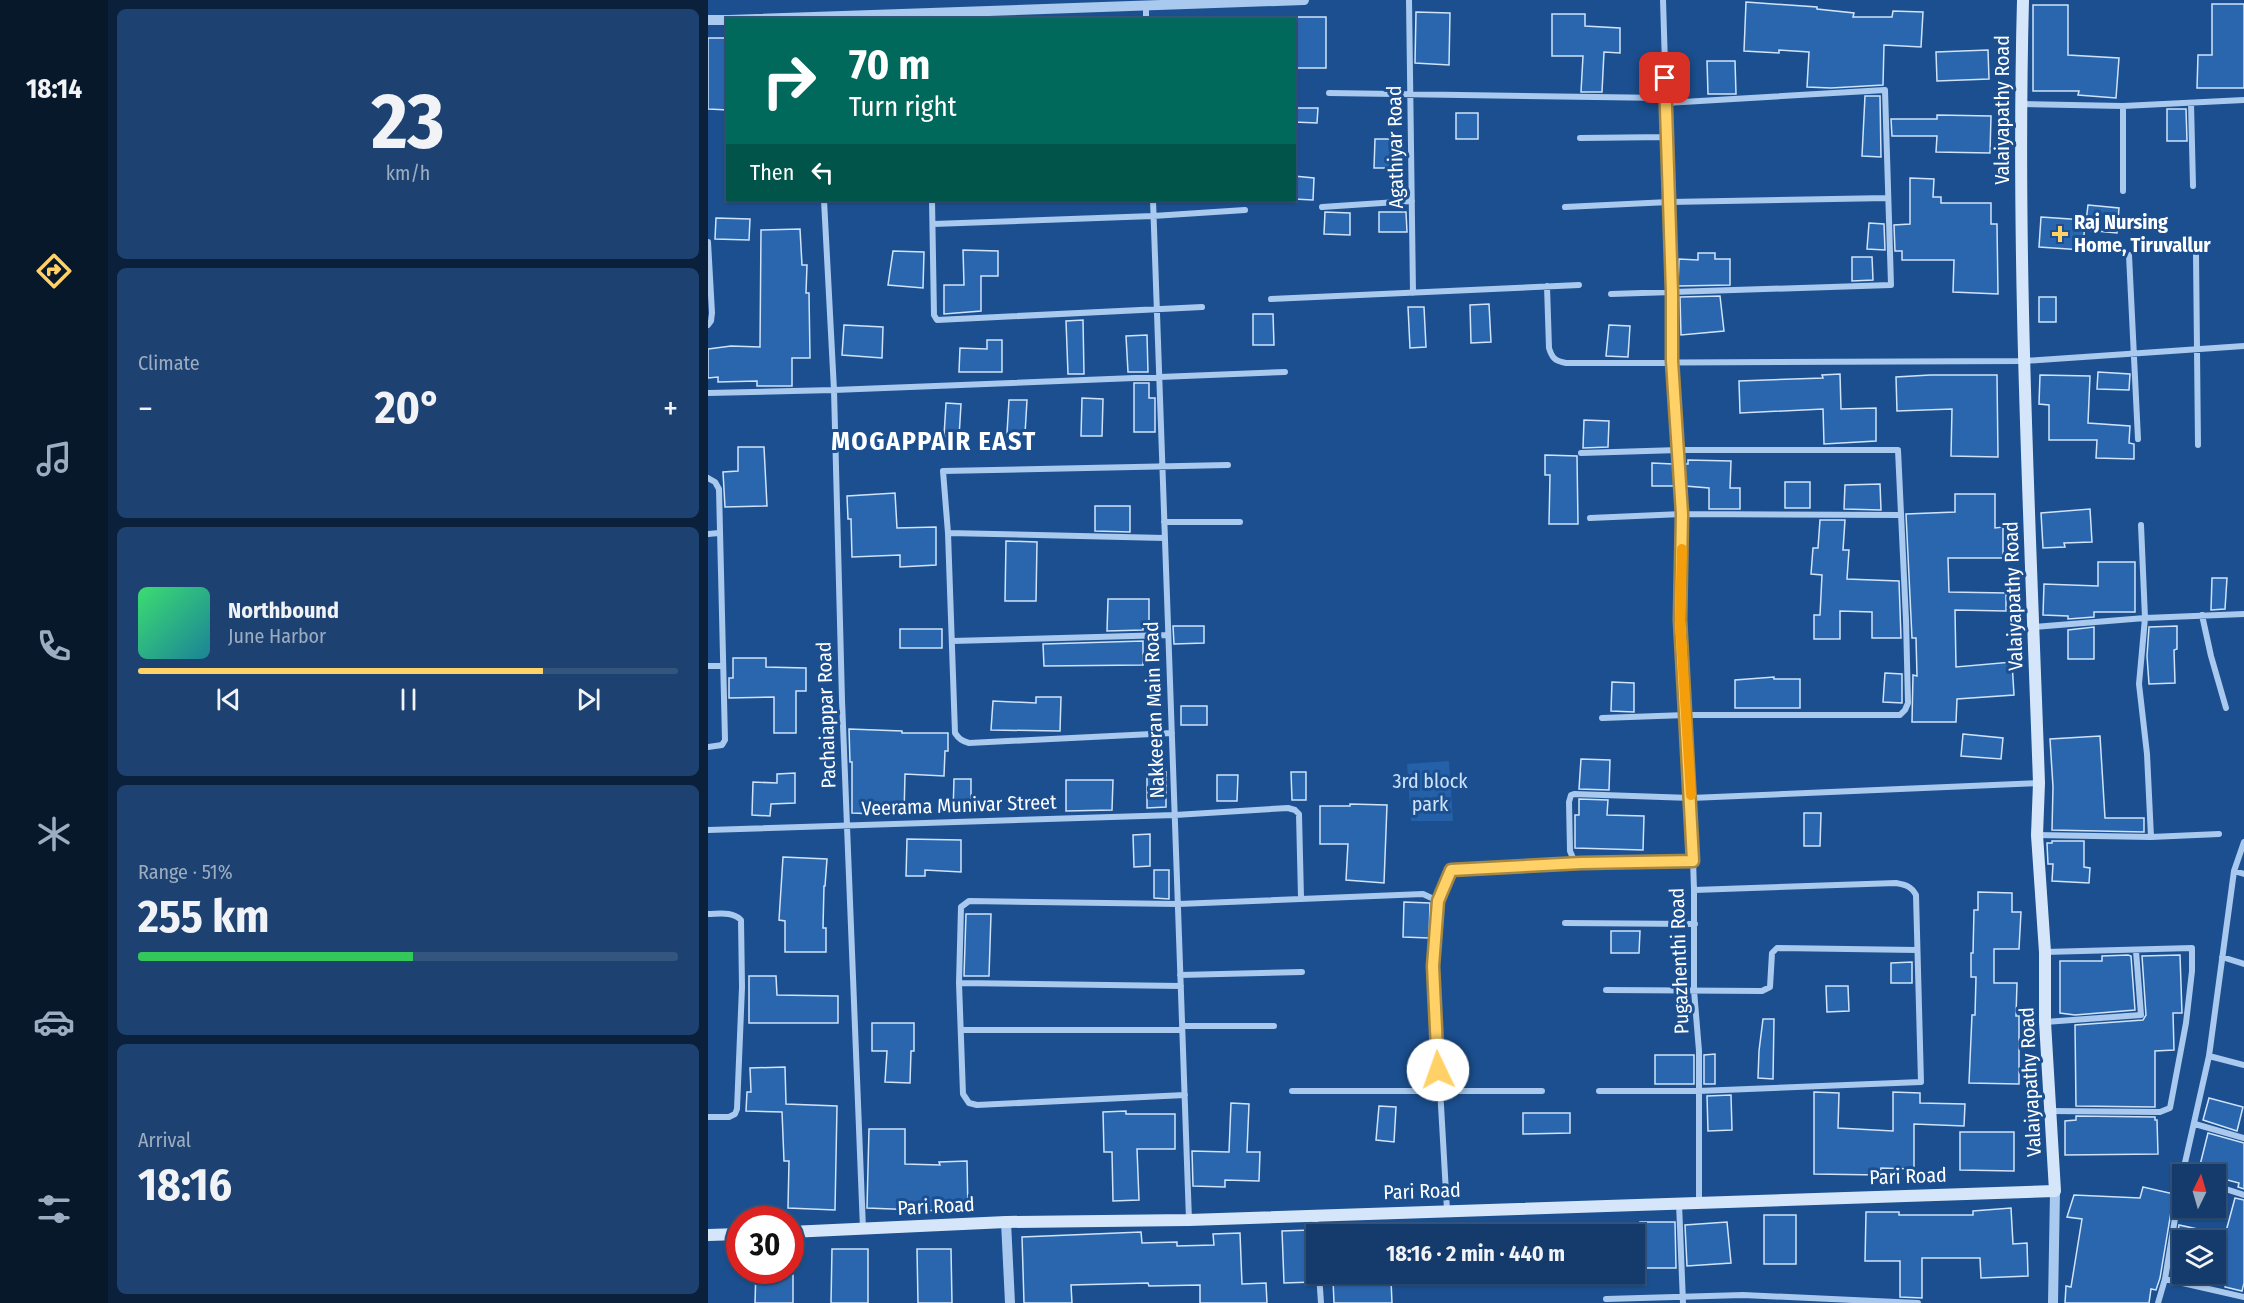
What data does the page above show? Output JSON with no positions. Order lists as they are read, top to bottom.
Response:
{
  "streets": {
    "main road": ["Valaiyapathy Road", "Pari Road"],
    "street": [
      "Agathiyar Road",
      "Nakkeeran Main Road",
      "Pachaiappar Road",
      "Veerama Munivar Street",
      "Pugazhenthi Road"
    ]
  },
  "crossings": [
    ["Valaiyapathy Road", "Pari Road"],
    ["Nakkeeran Main Road", "Veerama Munivar Street"],
    ["Nakkeeran Main Road", "Pari Road"],
    ["Pachaiappar Road", "Veerama Munivar Street"],
    ["Pachaiappar Road", "Pari Road"],
    ["Pugazhenthi Road", "Pari Road"]
  ],
  "districts": ["MOGAPPAIR EAST"],
  "parks": ["3rd block park"],
  "places": {
    "health": ["Raj Nursing Home, Tiruvallur"]
  },
  "north": "top",
  "page": {
    "tabs": "18:14",
    "tile": [
      ["23", "km/h"],
      "Climate",
      ["Range · 51%", "255 km"],
      ["Arrival", "18:16"]
    ],
    "turn": ["70 m", "Turn right"],
    "then": "Then",
    "heat": ["−", "20°", "+"],
    "song": ["Northbound", "June Harbor"],
    "limit": "30",
    "trip": "18:16 · 2 min · 440 m"
  }
}
